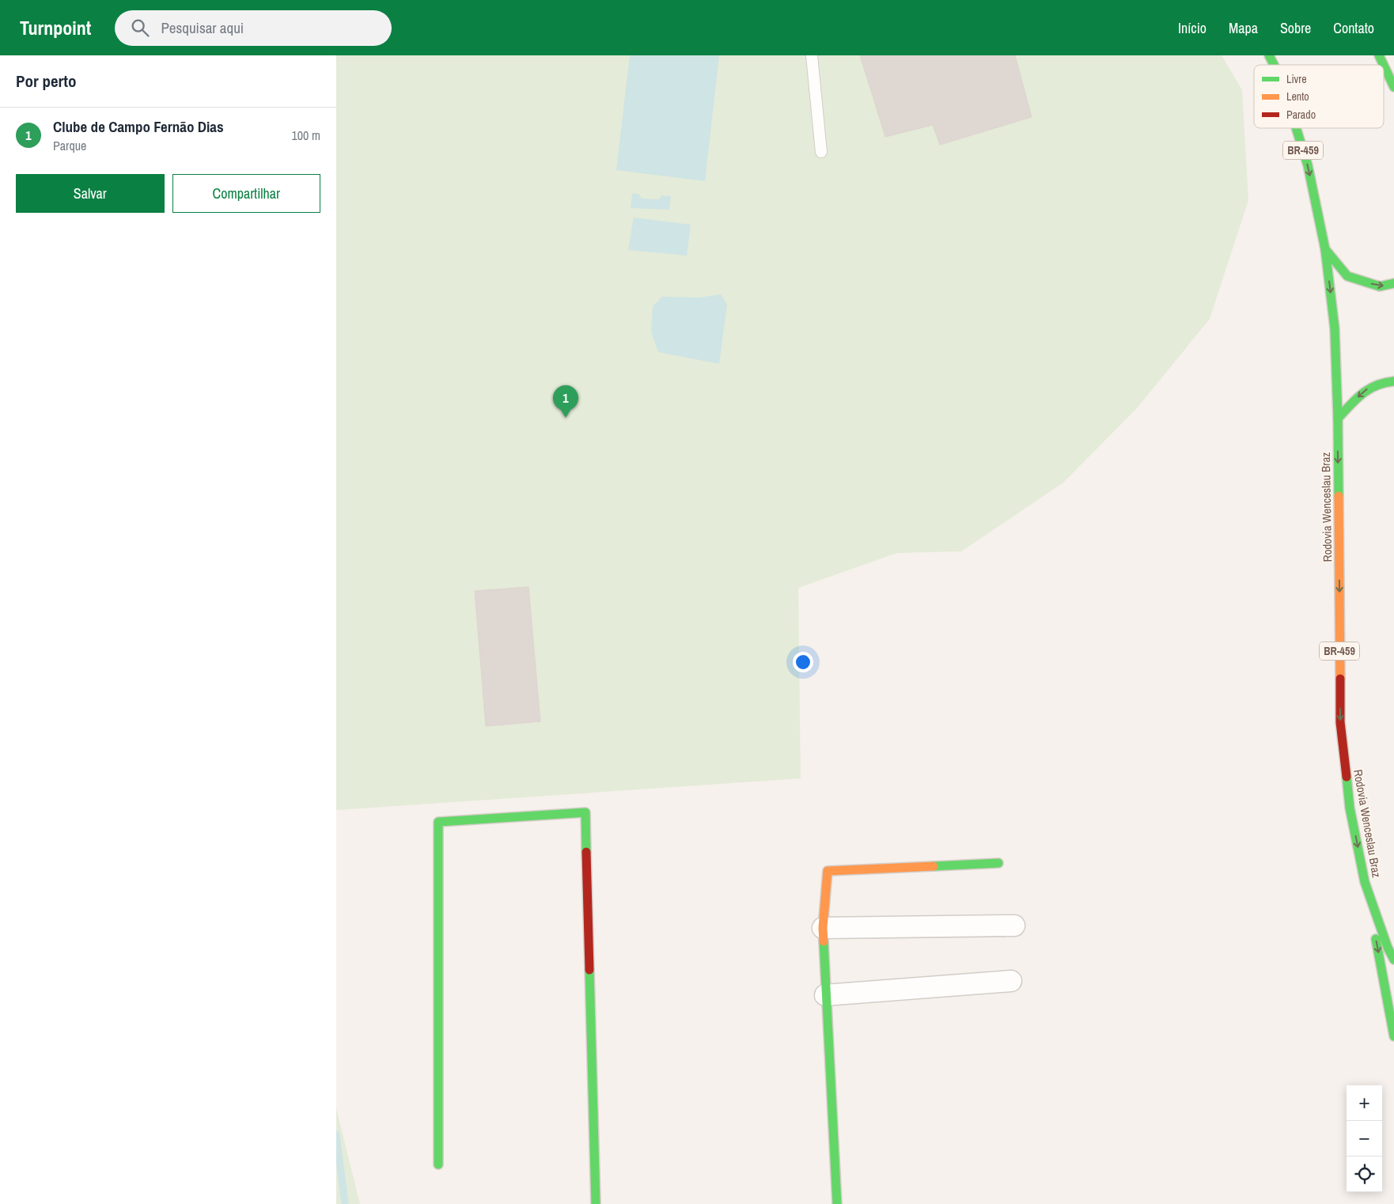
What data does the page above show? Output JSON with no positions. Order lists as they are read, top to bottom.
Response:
{
  "streets": {
    "main road": ["BR-459", "Rodovia Wenceslau Braz"]
  },
  "one_way": ["Rodovia Wenceslau Braz"],
  "legend": ["Livre", "Lento", "Parado"],
  "page": {
    "header": "Turnpoint",
    "search": "Pesquisar aqui",
    "nav": [
      "Início",
      "Mapa",
      "Sobre",
      "Contato"
    ],
    "heading": "Por perto",
    "list": [
      {
        "mark": "1",
        "name": "Clube de Campo Fernão Dias",
        "note": "Parque",
        "value": "100 m"
      }
    ],
    "buttons": ["Salvar", "Compartilhar"],
    "pins": "1",
    "map_buttons": ["+", "−"]
  }
}
